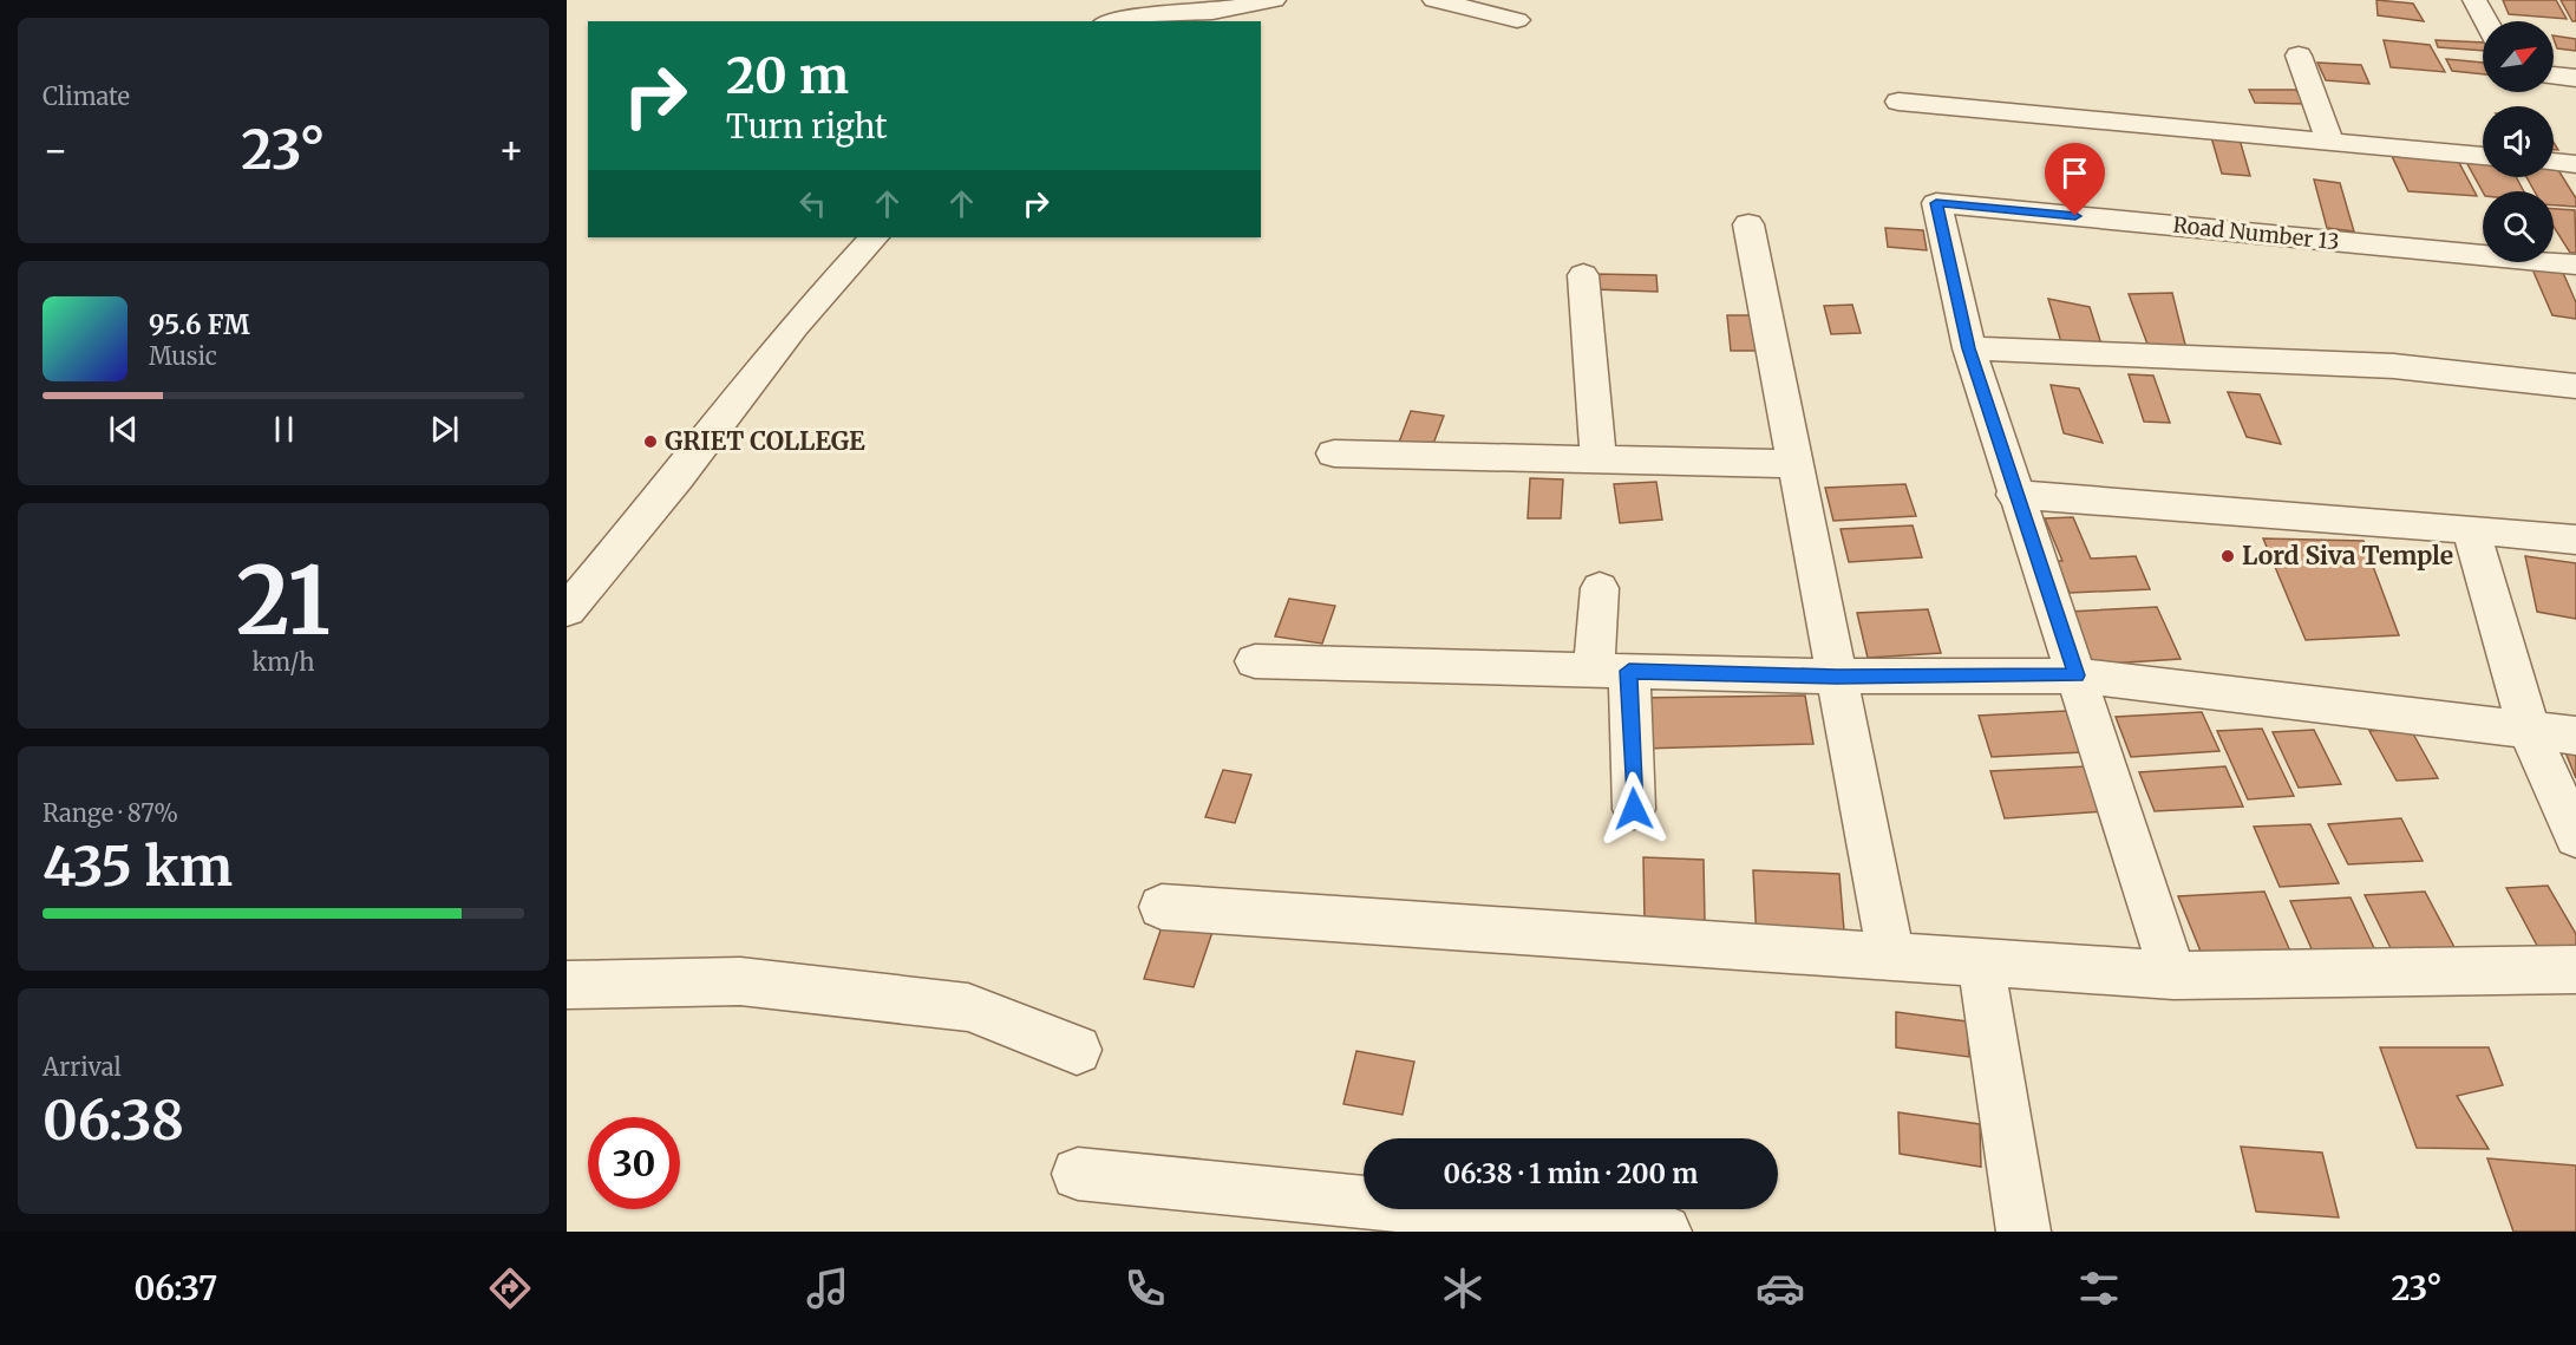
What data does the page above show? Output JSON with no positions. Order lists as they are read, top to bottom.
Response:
{
  "streets": {
    "street": ["Road Number 13"]
  },
  "places": ["GRIET COLLEGE", "Lord Siva Temple"],
  "north": "top right",
  "page": {
    "tile": [
      "Climate",
      ["21", "km/h"],
      ["Range · 87%", "435 km"],
      ["Arrival", "06:38"]
    ],
    "turn": ["20 m", "Turn right"],
    "heat": ["−", "23°", "+"],
    "song": ["95.6 FM", "Music"],
    "limit": "30",
    "trip": "06:38 · 1 min · 200 m",
    "tabs": ["06:37", "23°"]
  }
}
